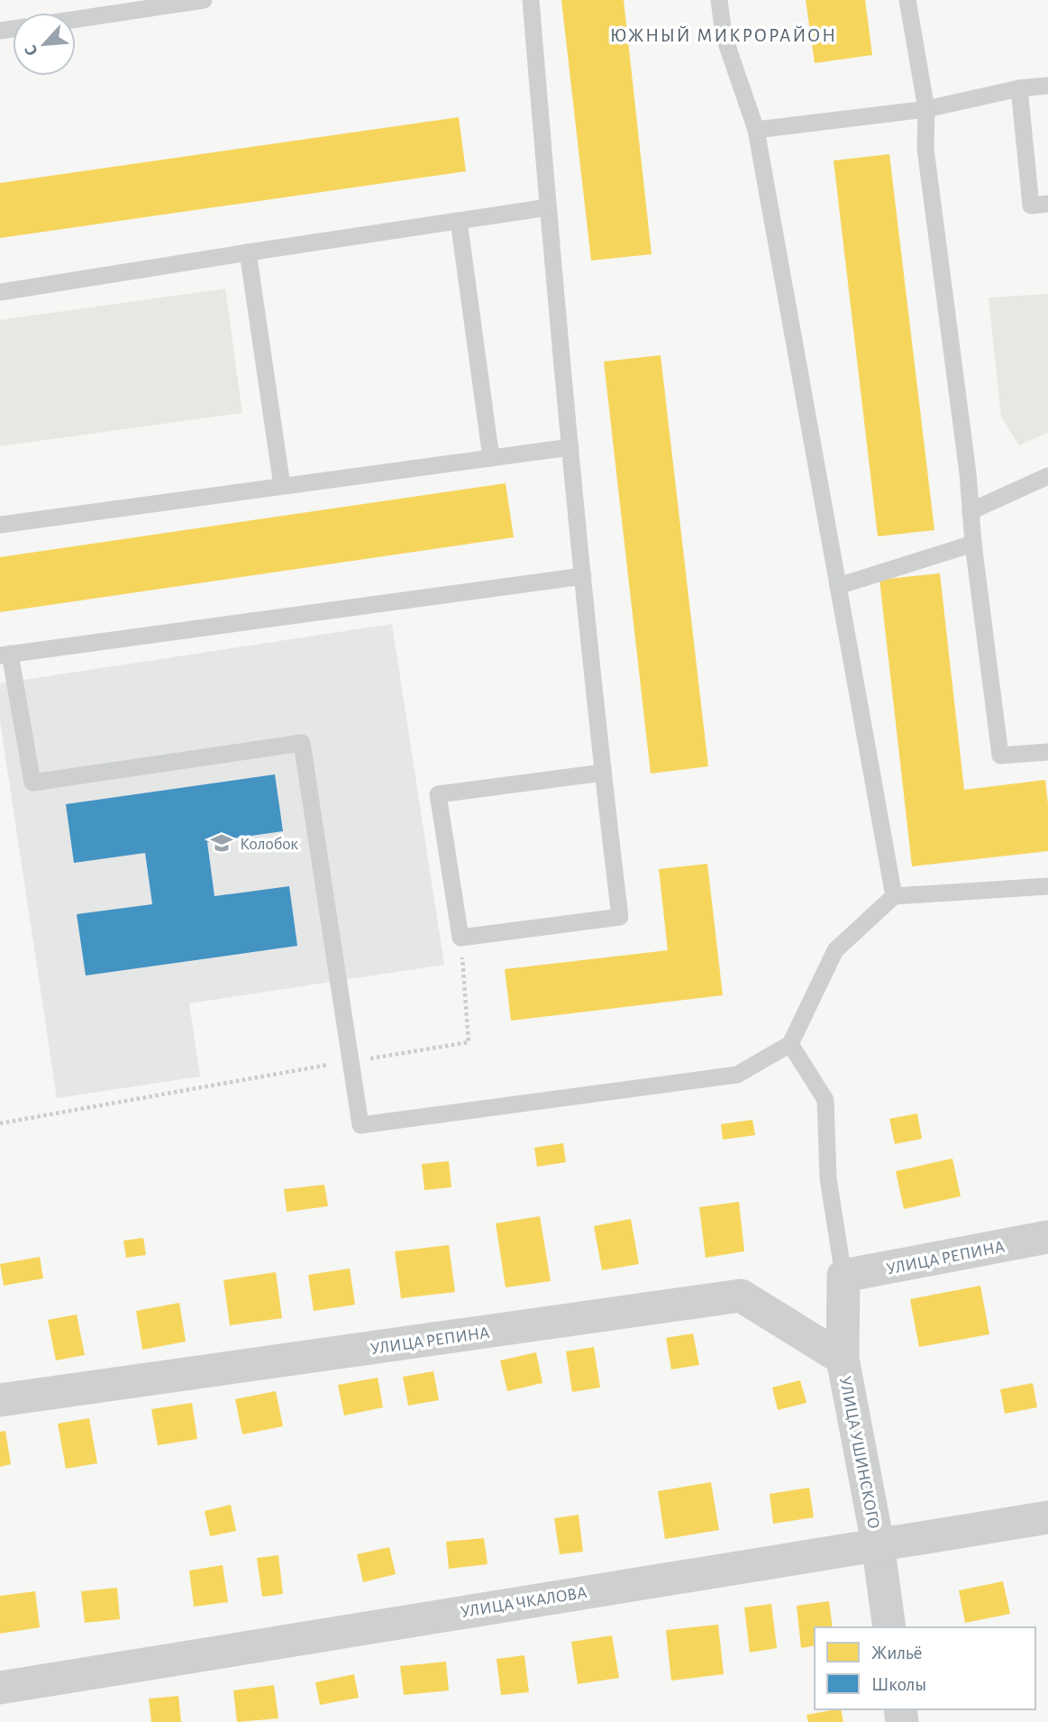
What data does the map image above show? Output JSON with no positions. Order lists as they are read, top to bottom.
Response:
{
  "streets": {
    "street": ["УЛИЦА РЕПИНА", "УЛИЦА УШИНСКОГО", "УЛИЦА ЧКАЛОВА"]
  },
  "crossings": [
    ["УЛИЦА РЕПИНА", "УЛИЦА УШИНСКОГО"],
    ["УЛИЦА УШИНСКОГО", "УЛИЦА ЧКАЛОВА"]
  ],
  "districts": ["ЮЖНЫЙ МИКРОРАЙОН"],
  "places": {
    "school or university": ["Колобок"]
  },
  "legend": ["Жильё", "Школы"],
  "north": "bottom left"
}
